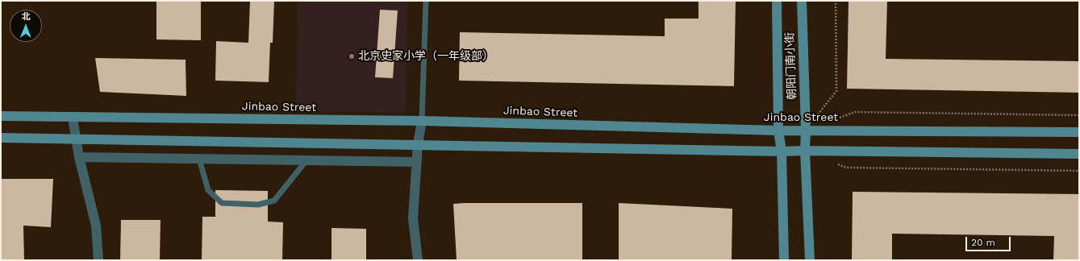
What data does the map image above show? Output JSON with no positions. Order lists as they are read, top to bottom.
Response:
{
  "streets": {
    "main road": ["朝阳门南小街", "Jinbao Street"]
  },
  "crossings": [
    ["朝阳门南小街", "Jinbao Street"]
  ],
  "places": ["北京史家小学（一年级部）"],
  "scale_bar": "20 m",
  "north": "top"
}
